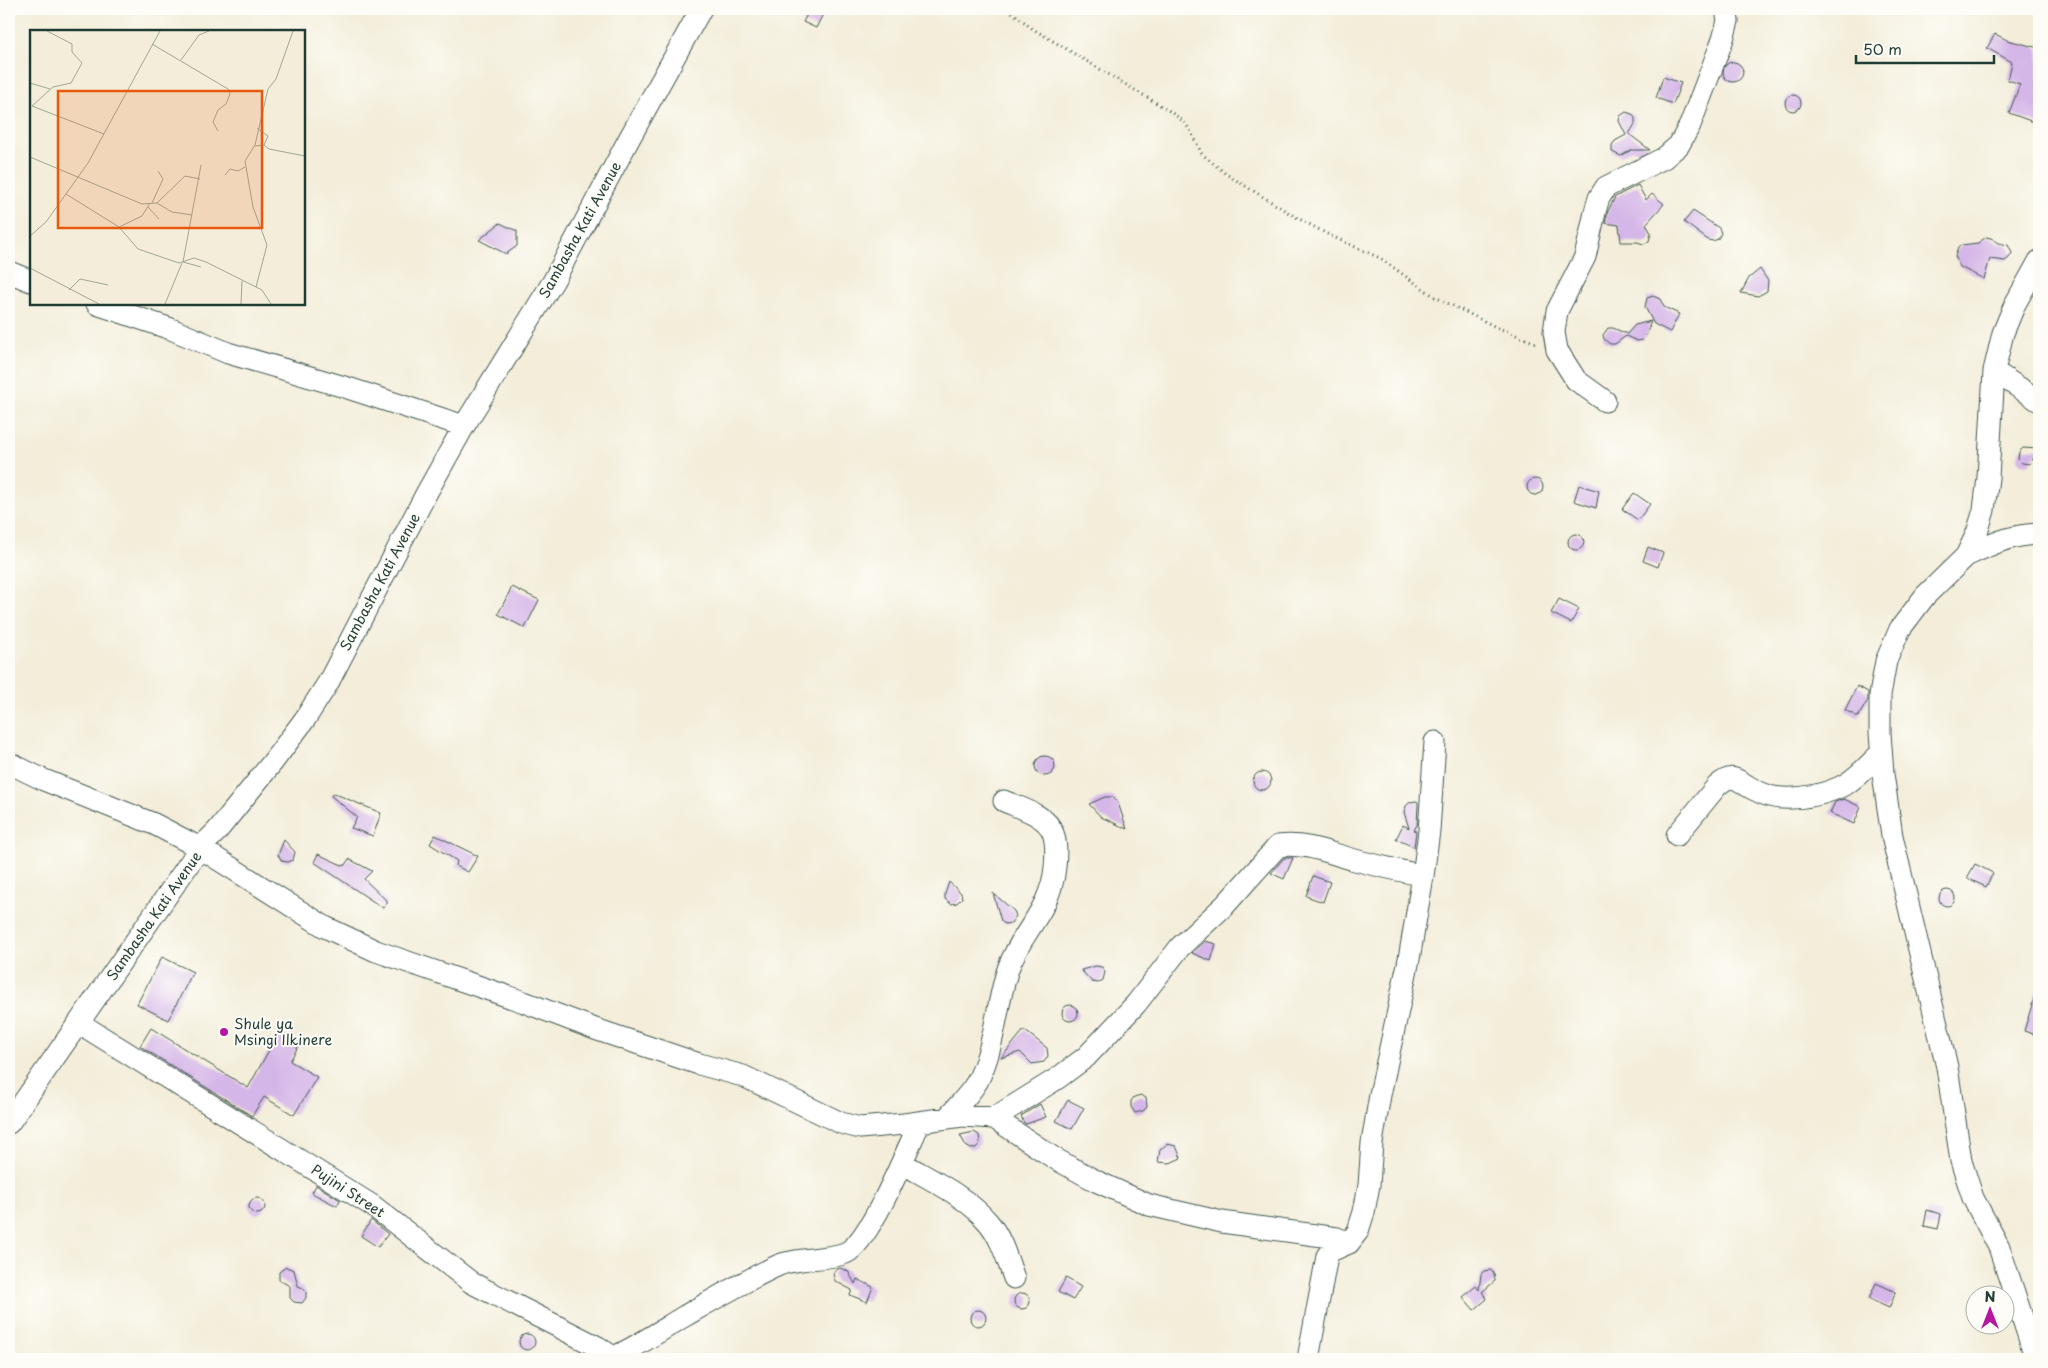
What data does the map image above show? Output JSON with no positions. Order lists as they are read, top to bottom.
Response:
{
  "streets": {
    "street": ["Sambasha Kati Avenue", "Pujini Street"]
  },
  "crossings": [
    ["Sambasha Kati Avenue", "Pujini Street"]
  ],
  "places": ["Shule ya Msingi Ilkinere"],
  "scale_bar": "50 m",
  "north": "top"
}
